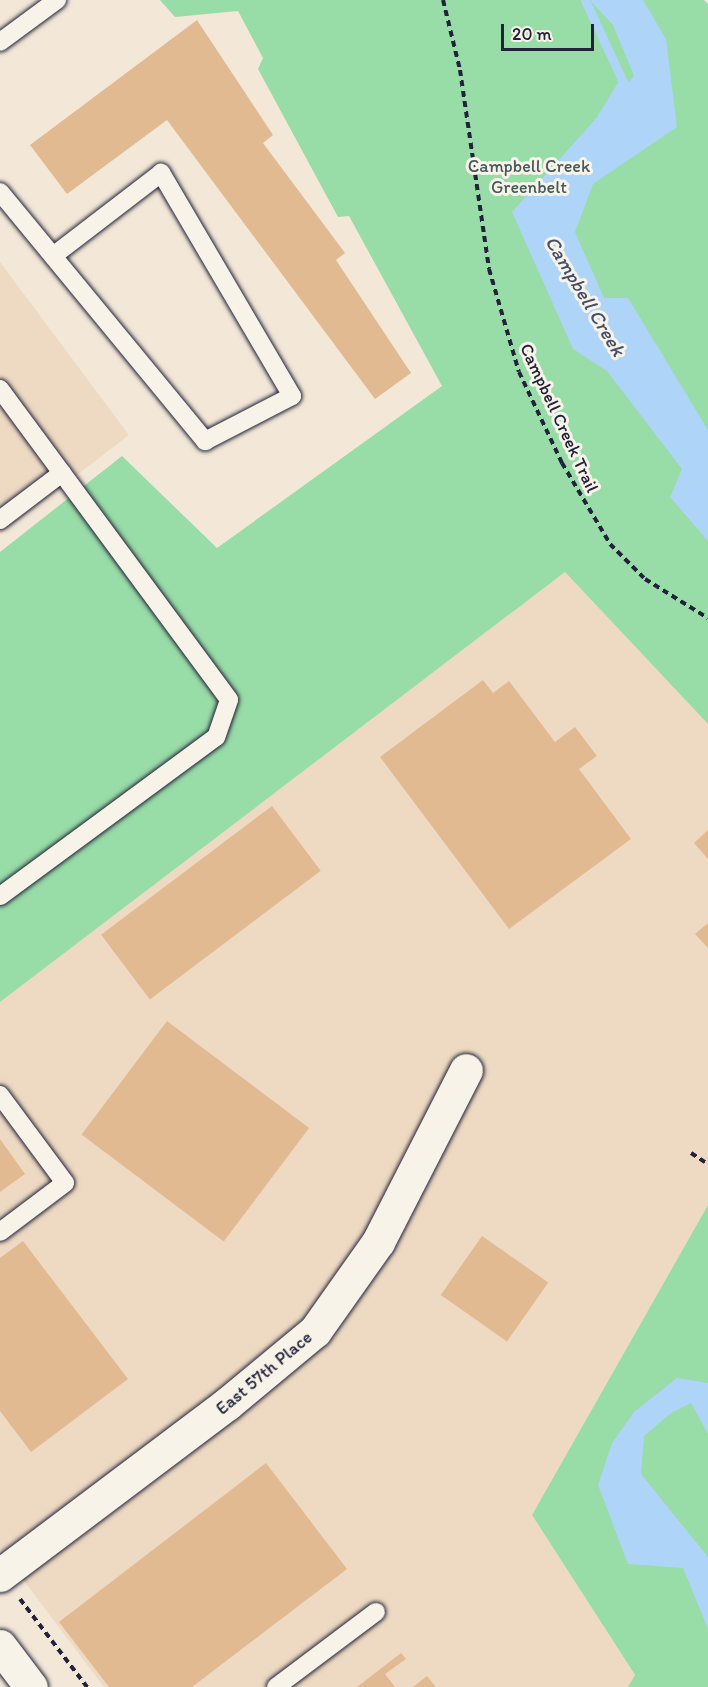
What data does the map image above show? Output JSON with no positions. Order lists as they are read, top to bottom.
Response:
{
  "streets": {
    "street": ["East 57th Place"],
    "path": ["Campbell Creek Trail"]
  },
  "water": ["Campbell Creek"],
  "parks": ["Campbell Creek Greenbelt"],
  "scale_bar": "20 m"
}
